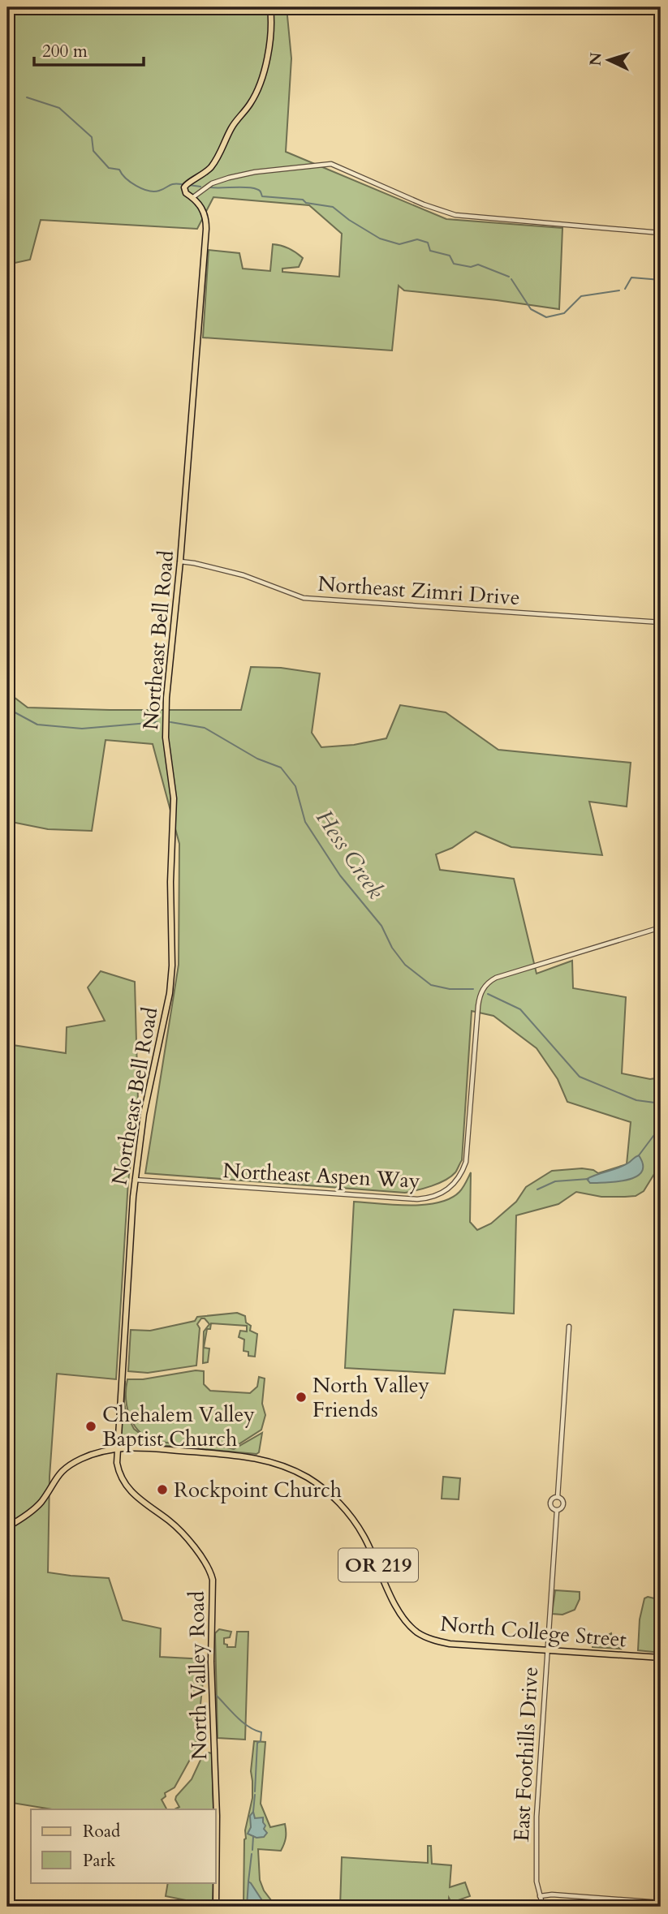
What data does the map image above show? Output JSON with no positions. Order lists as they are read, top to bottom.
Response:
{
  "streets": {
    "main road": [
      "Northeast Bell Road",
      "OR 219",
      "North College Street",
      "North Valley Road"
    ],
    "street": ["Northeast Zimri Drive", "Northeast Aspen Way", "East Foothills Drive"]
  },
  "crossings": [
    ["Northeast Zimri Drive", "Northeast Bell Road"],
    ["Northeast Bell Road", "Northeast Aspen Way"],
    ["Northeast Bell Road", "OR 219"],
    ["Northeast Bell Road", "North College Street"],
    ["Northeast Bell Road", "North Valley Road"],
    ["OR 219", "North College Street"],
    ["OR 219", "North Valley Road"],
    ["North College Street", "North Valley Road"],
    ["North College Street", "East Foothills Drive"]
  ],
  "water": ["Hess Creek"],
  "places": ["North Valley Friends", "Chehalem Valley Baptist Church", "Rockpoint Church"],
  "legend": ["Road", "Park"],
  "scale_bar": "200 m",
  "north": "left"
}
